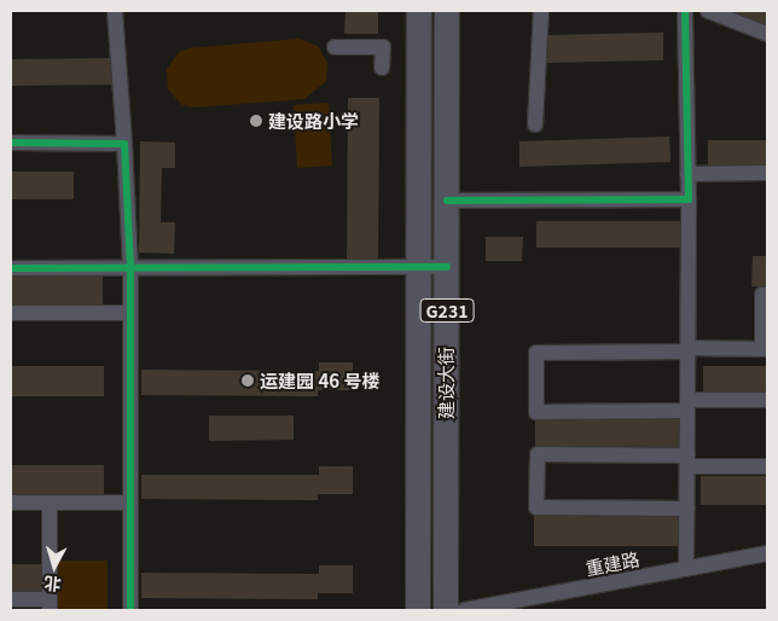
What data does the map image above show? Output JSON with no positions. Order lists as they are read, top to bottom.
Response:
{
  "streets": {
    "highway": ["G231", "建设大街"],
    "street": ["重建路"]
  },
  "places": ["建设路小学", "运建园 46 号楼"],
  "north": "bottom"
}
